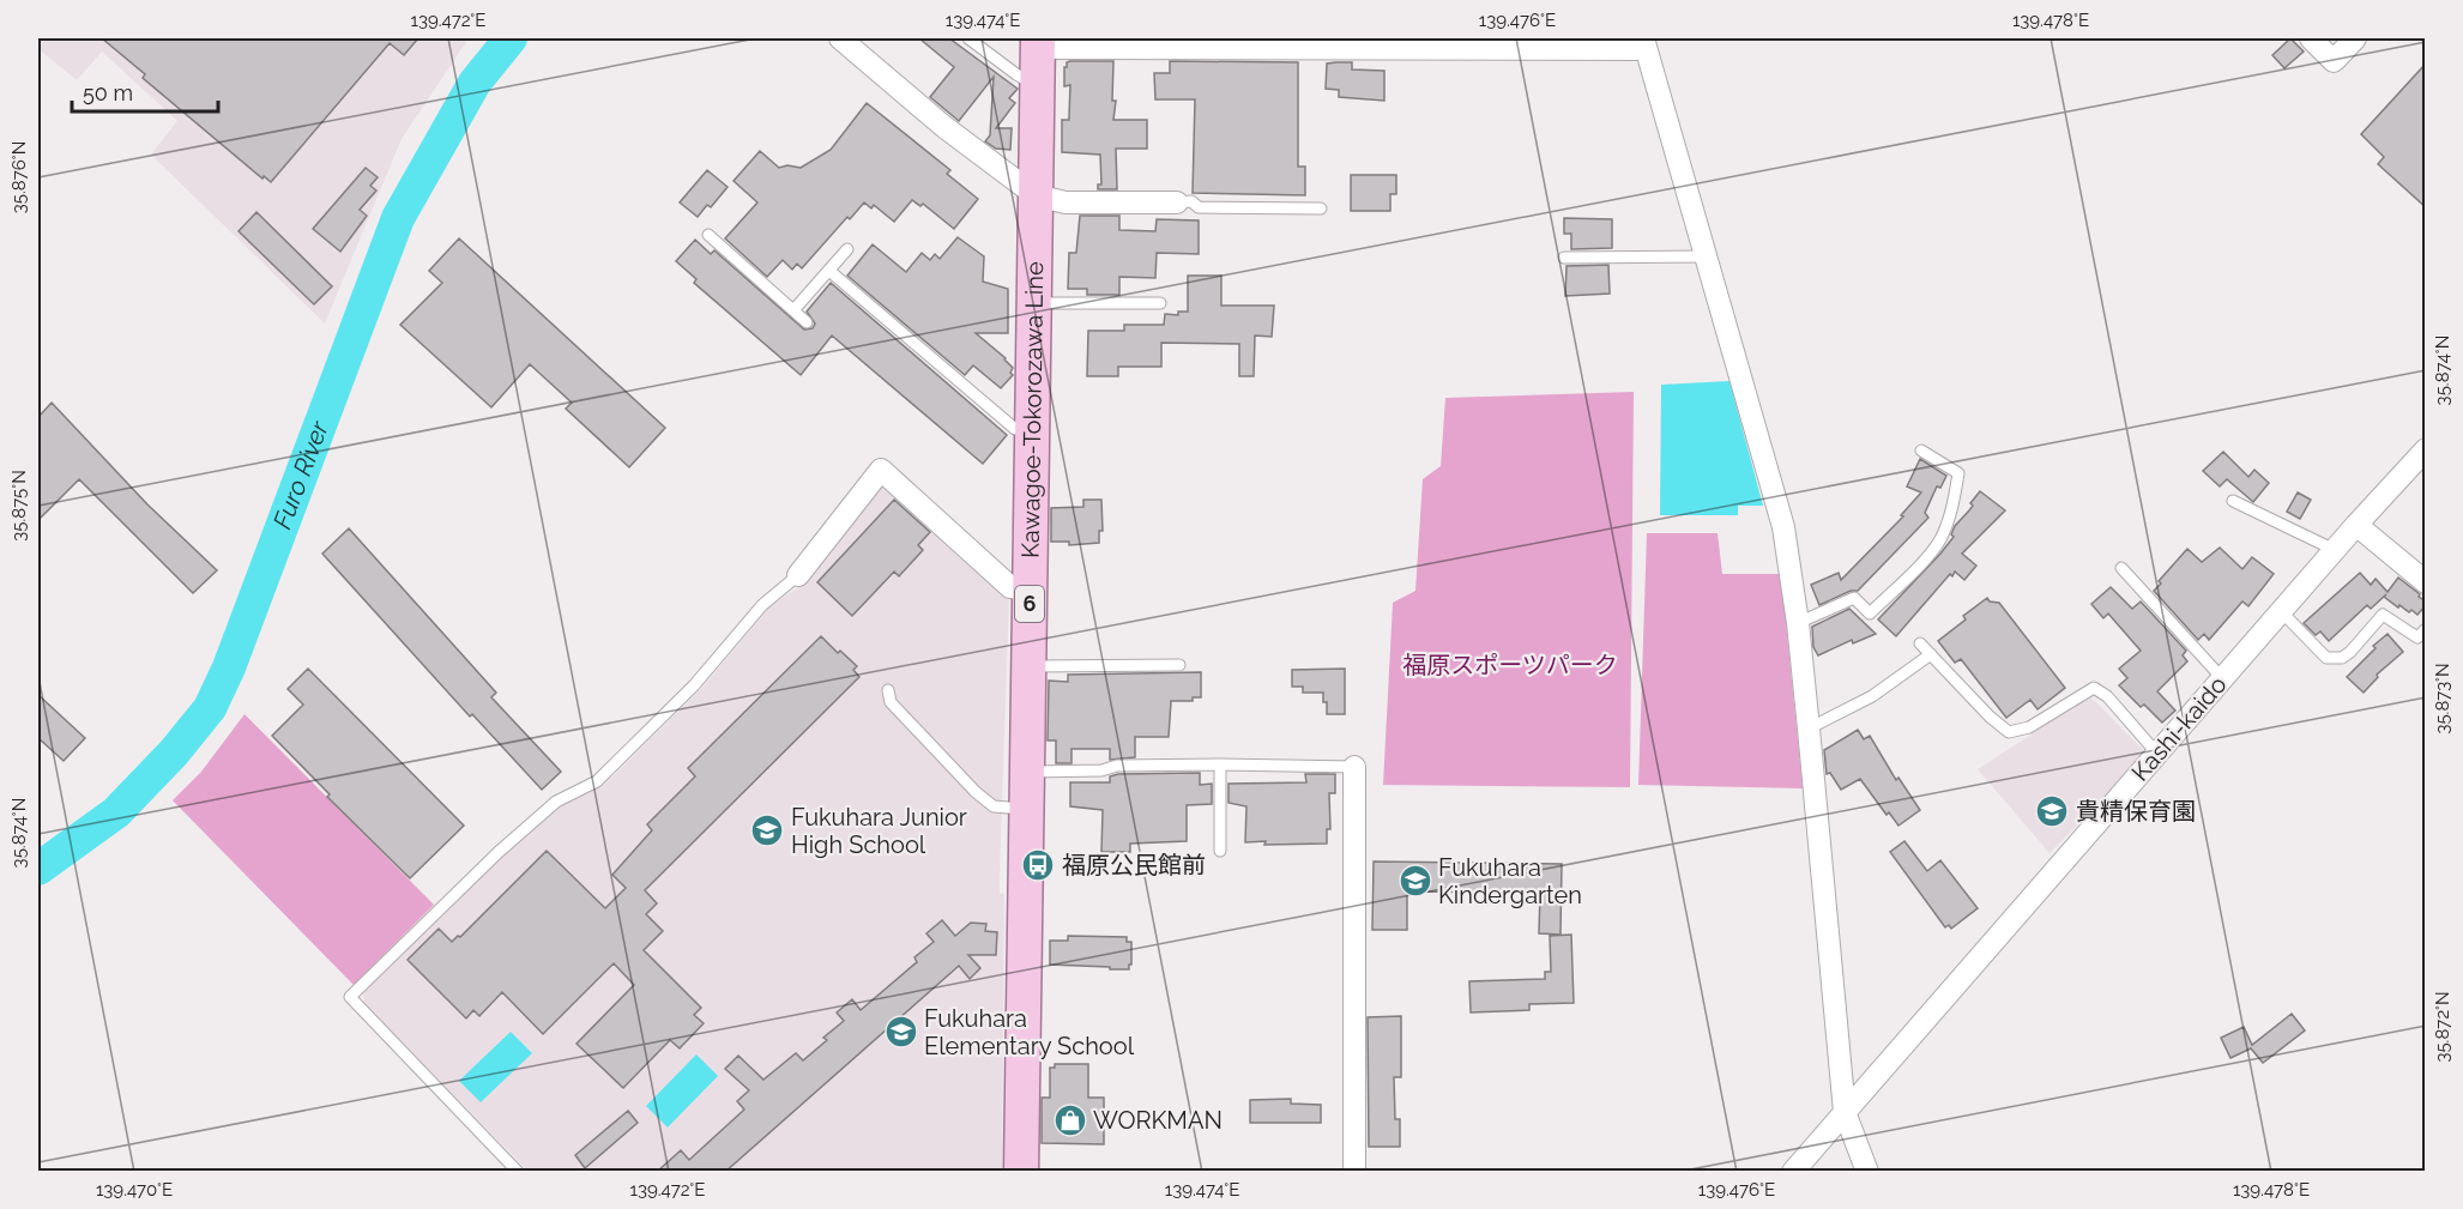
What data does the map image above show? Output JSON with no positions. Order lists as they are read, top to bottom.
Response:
{
  "streets": {
    "main road": ["Kawagoe-Tokorozawa Line", "6"],
    "street": ["Kashi-kaido"]
  },
  "water": ["Furo River"],
  "parks": ["福原スポーツパーク"],
  "places": {
    "school or university": [
      "貴精保育園",
      "Fukuhara Junior High School",
      "Fukuhara Kindergarten",
      "Fukuhara Elementary School"
    ],
    "bus stop": ["福原公民館前"],
    "shop": ["WORKMAN"]
  },
  "scale_bar": "50 m",
  "coordinates": [
    "139.472°E",
    "139.474°E",
    "139.476°E",
    "139.478°E",
    "35.876°N",
    "35.874°N",
    "35.875°N",
    "35.873°N",
    "35.872°N",
    "139.470°E"
  ]
}
